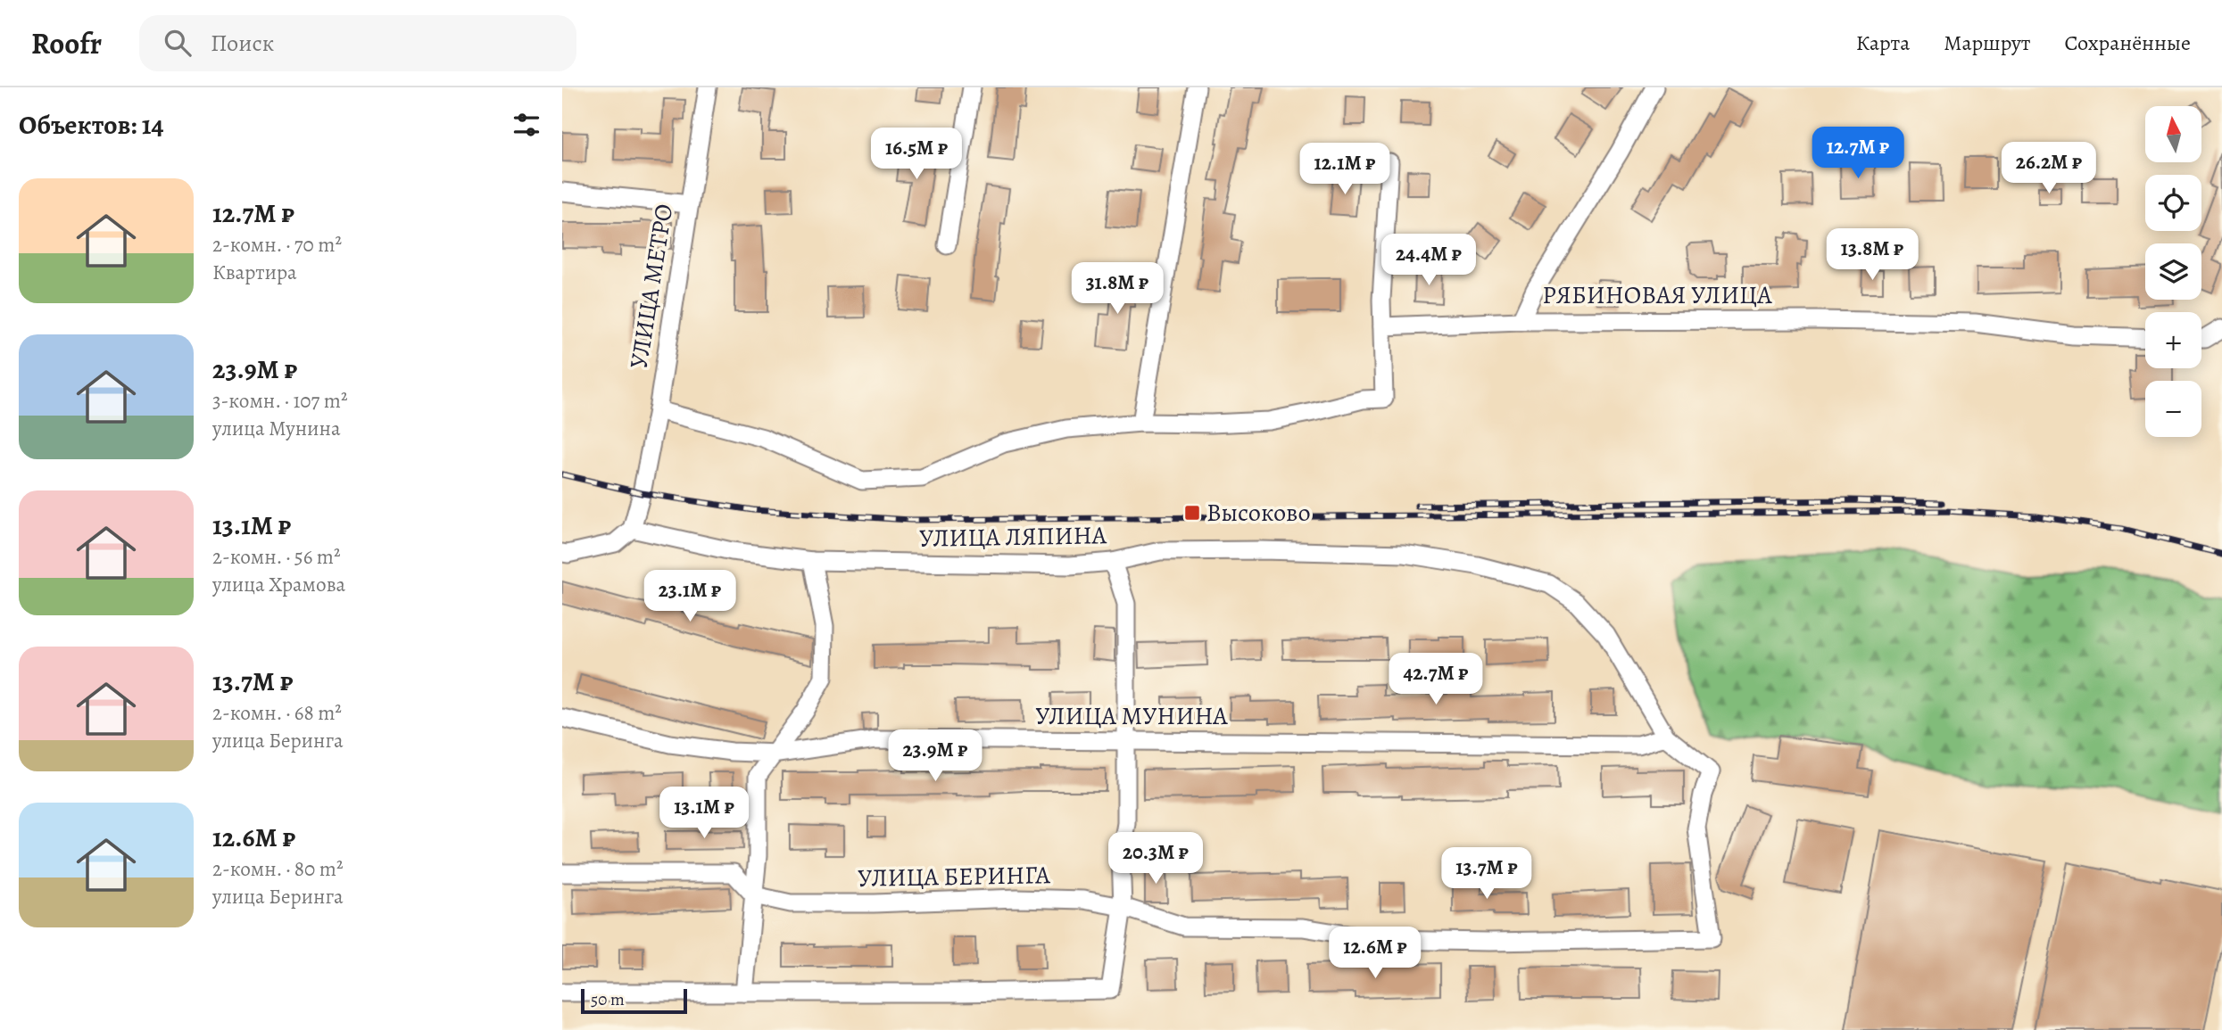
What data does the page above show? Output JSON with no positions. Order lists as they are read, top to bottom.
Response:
{
  "streets": {
    "street": [
      "УЛИЦА МЕТРО",
      "РЯБИНОВАЯ УЛИЦА",
      "УЛИЦА ЛЯПИНА",
      "УЛИЦА МУНИНА",
      "УЛИЦА БЕРИНГА"
    ]
  },
  "crossings": [
    ["УЛИЦА МЕТРО", "УЛИЦА ЛЯПИНА"],
    ["УЛИЦА ЛЯПИНА", "УЛИЦА МУНИНА"],
    ["УЛИЦА ЛЯПИНА", "УЛИЦА БЕРИНГА"],
    ["УЛИЦА МУНИНА", "УЛИЦА БЕРИНГА"]
  ],
  "places": {
    "transit": ["Высоково"]
  },
  "scale_bar": "50 m",
  "north": "top",
  "page": {
    "header": "Roofr",
    "search": "Поиск",
    "nav": ["Карта", "Маршрут", "Сохранённые"],
    "heading": "Объектов: 14",
    "map_buttons": ["+", "−"],
    "price": [
      "12.7M ₽",
      "16.5M ₽",
      "26.2M ₽",
      "12.1M ₽",
      "13.8M ₽",
      "24.4M ₽",
      "31.8M ₽",
      "23.1M ₽",
      "42.7M ₽",
      "23.9M ₽",
      "13.1M ₽",
      "20.3M ₽",
      "13.7M ₽",
      "12.6M ₽"
    ],
    "list": [
      {
        "name": "12.7M ₽",
        "note": "2-комн. · 70 m² · Квартира"
      },
      {
        "name": "23.9M ₽",
        "note": "3-комн. · 107 m² · улица Мунина"
      },
      {
        "name": "13.1M ₽",
        "note": "2-комн. · 56 m² · улица Храмова"
      },
      {
        "name": "13.7M ₽",
        "note": "2-комн. · 68 m² · улица Беринга"
      },
      {
        "name": "12.6M ₽",
        "note": "2-комн. · 80 m² · улица Беринга"
      }
    ],
    "scale": "50 m"
  }
}
